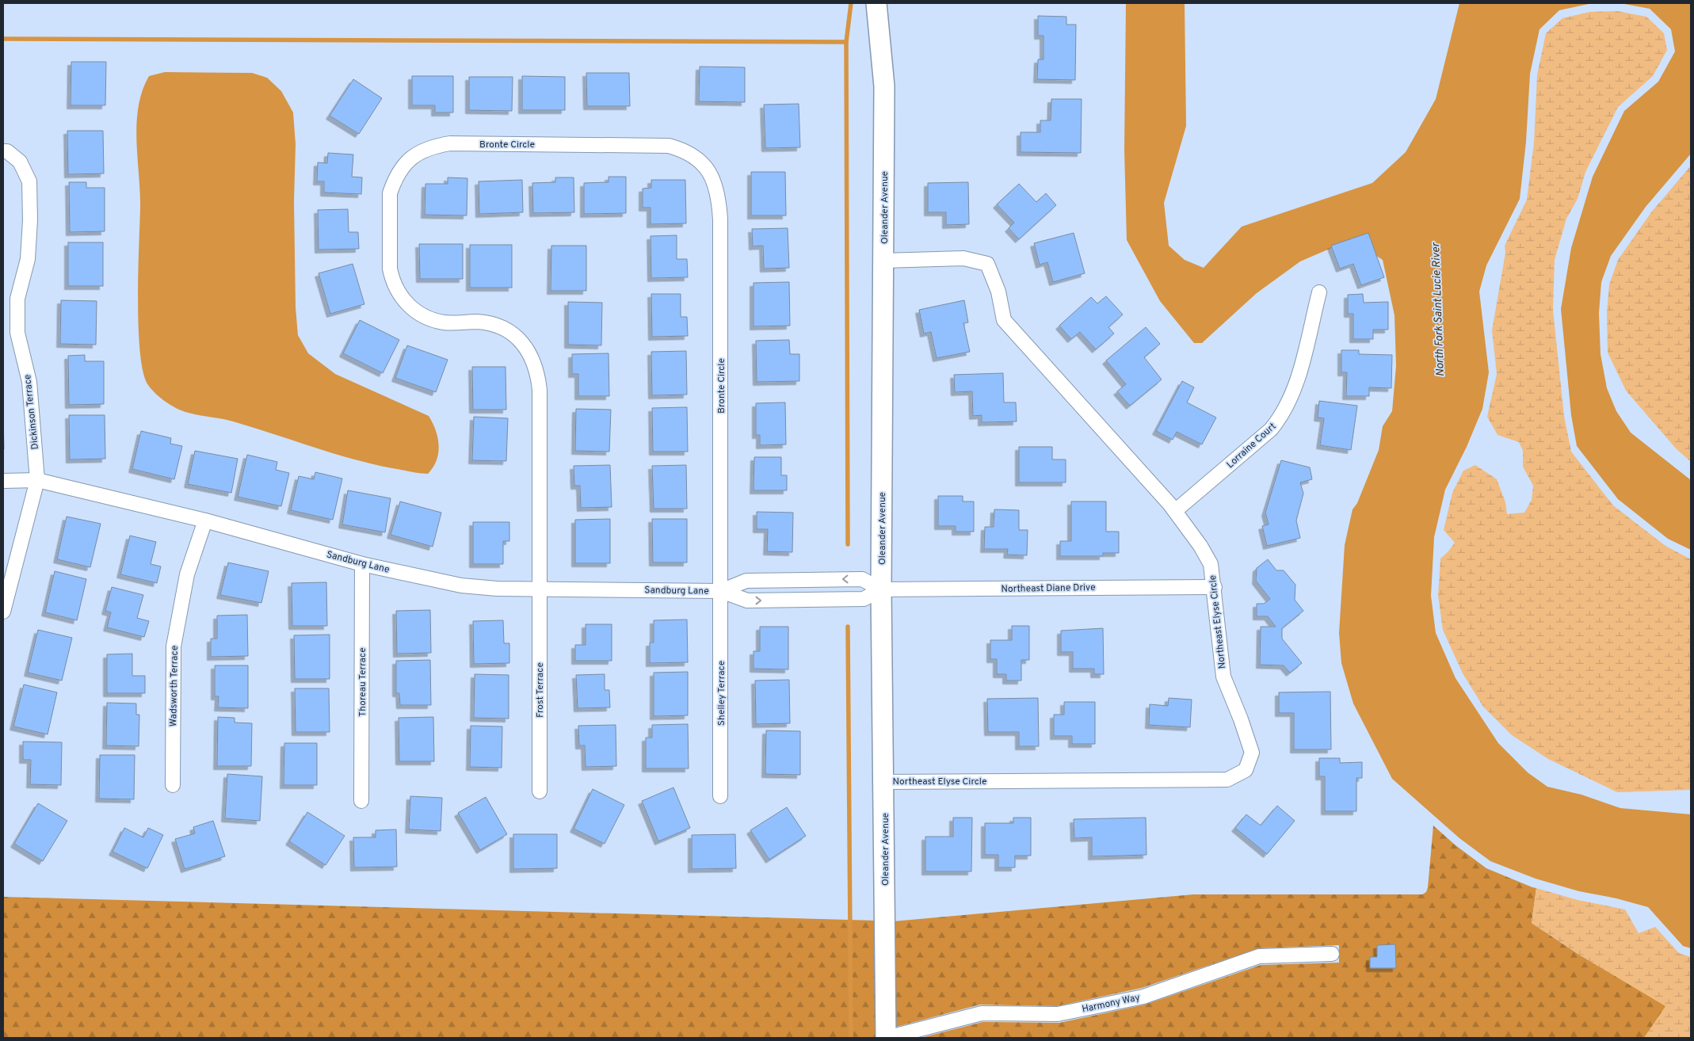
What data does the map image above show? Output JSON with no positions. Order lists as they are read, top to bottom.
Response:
{
  "streets": {
    "street": [
      "Bronte Circle",
      "Oleander Avenue",
      "Dickinson Terrace",
      "Lorraine Court",
      "Sandburg Lane",
      "Northeast Diane Drive",
      "Northeast Elyse Circle",
      "Thoreau Terrace",
      "Wadsworth Terrace",
      "Frost Terrace",
      "Shelley Terrace",
      "Harmony Way"
    ]
  },
  "crossings": [
    ["Bronte Circle", "Sandburg Lane"],
    ["Bronte Circle", "Frost Terrace"],
    ["Bronte Circle", "Shelley Terrace"],
    ["Oleander Avenue", "Sandburg Lane"],
    ["Oleander Avenue", "Northeast Diane Drive"],
    ["Oleander Avenue", "Northeast Elyse Circle"],
    ["Oleander Avenue", "Harmony Way"],
    ["Dickinson Terrace", "Sandburg Lane"],
    ["Lorraine Court", "Northeast Elyse Circle"],
    ["Sandburg Lane", "Northeast Diane Drive"],
    ["Sandburg Lane", "Thoreau Terrace"],
    ["Sandburg Lane", "Wadsworth Terrace"],
    ["Sandburg Lane", "Frost Terrace"],
    ["Sandburg Lane", "Shelley Terrace"],
    ["Northeast Diane Drive", "Northeast Elyse Circle"]
  ],
  "water": ["North Fork Saint Lucie River"]
}
